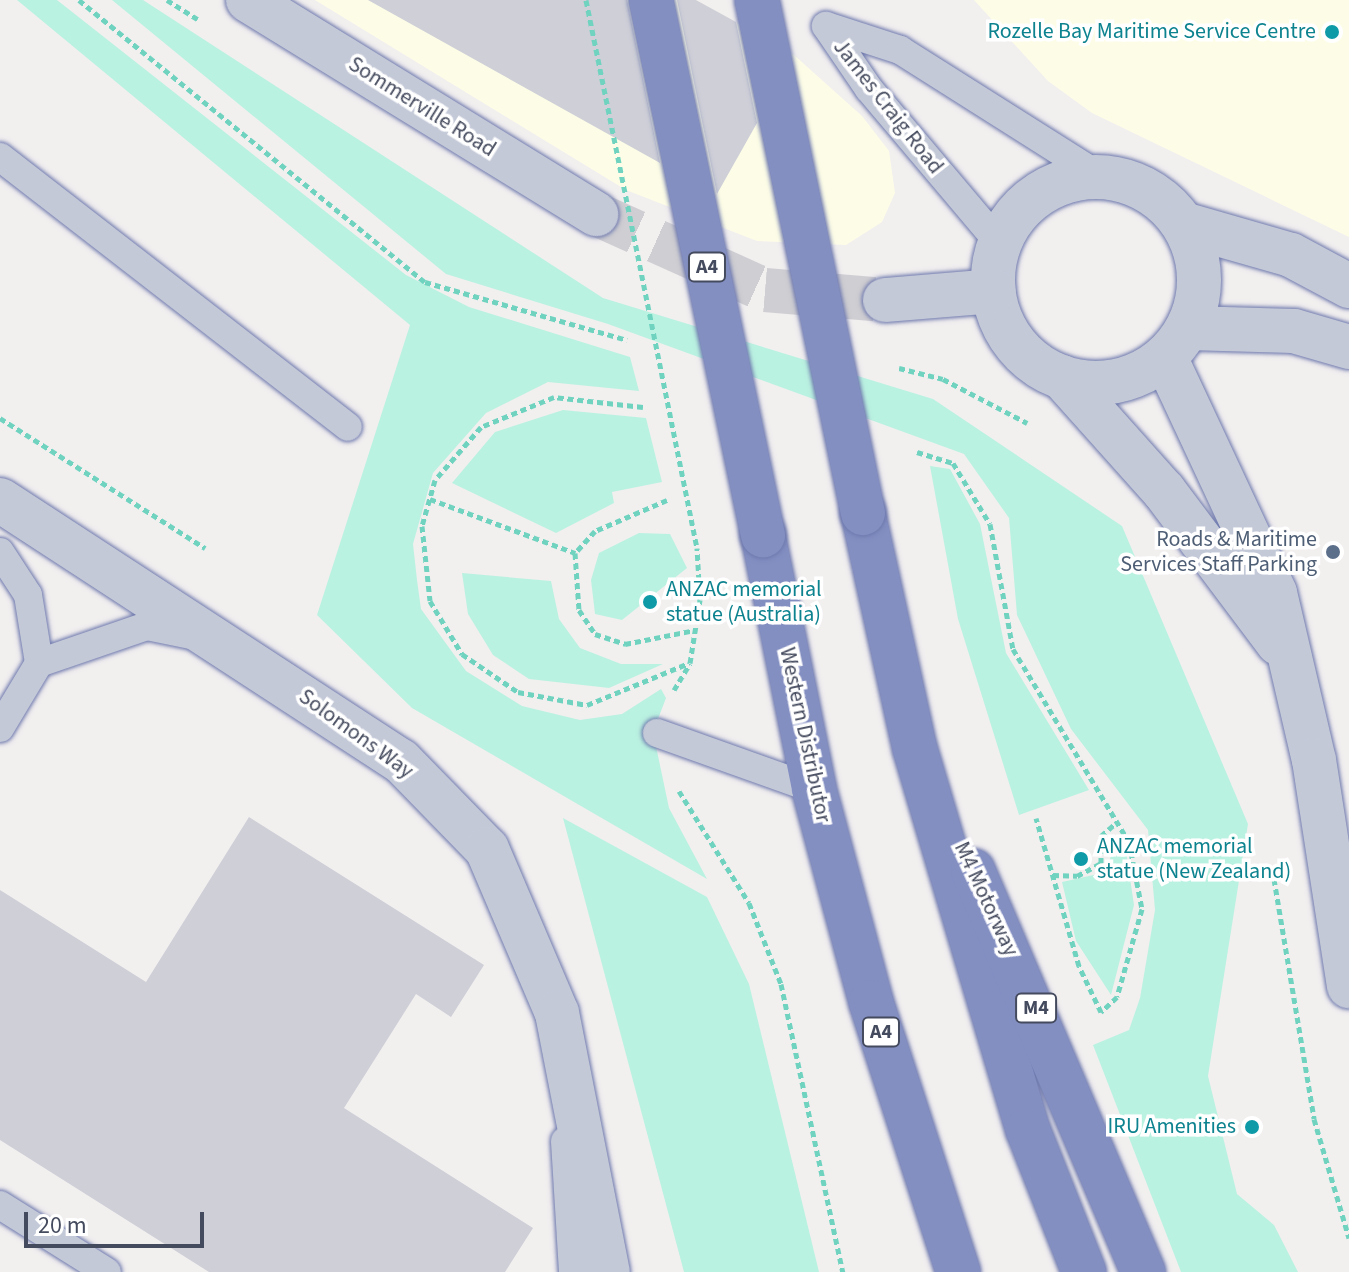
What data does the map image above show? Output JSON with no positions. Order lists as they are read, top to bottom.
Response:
{
  "streets": {
    "highway": [
      "A4",
      "Western Distributor",
      "M4 Motorway",
      "M4"
    ],
    "street": ["Sommerville Road", "Solomons Way"],
    "lane": ["James Craig Road"]
  },
  "places": [
    "Rozelle Bay Maritime Service Centre",
    "Roads & Maritime Services Staff Parking",
    "ANZAC memorial statue (Australia)",
    "ANZAC memorial statue (New Zealand)",
    "IRU Amenities"
  ],
  "scale_bar": "20 m"
}
